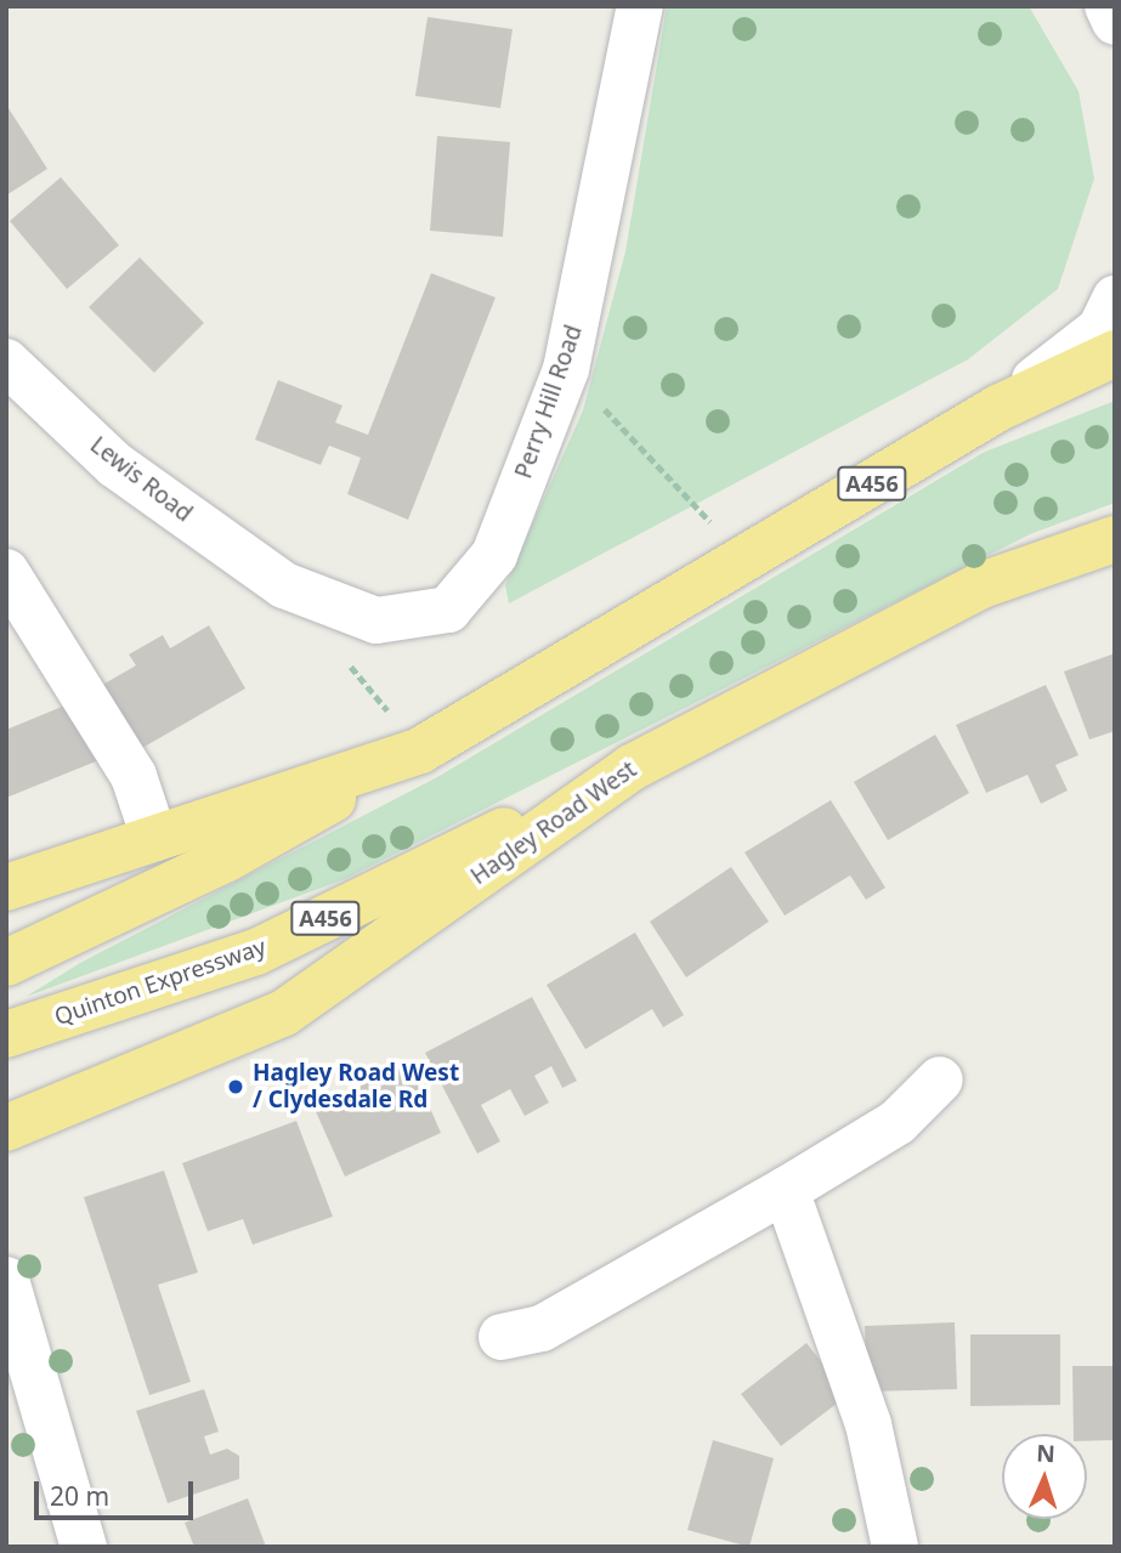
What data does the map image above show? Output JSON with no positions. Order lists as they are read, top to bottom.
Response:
{
  "streets": {
    "highway": ["A456", "Hagley Road West", "Quinton Expressway"],
    "street": ["Perry Hill Road", "Lewis Road"]
  },
  "crossings": [
    ["Perry Hill Road", "Lewis Road"],
    ["Hagley Road West", "Quinton Expressway"]
  ],
  "places": ["Hagley Road West / Clydesdale Rd"],
  "scale_bar": "20 m",
  "north": "top"
}
